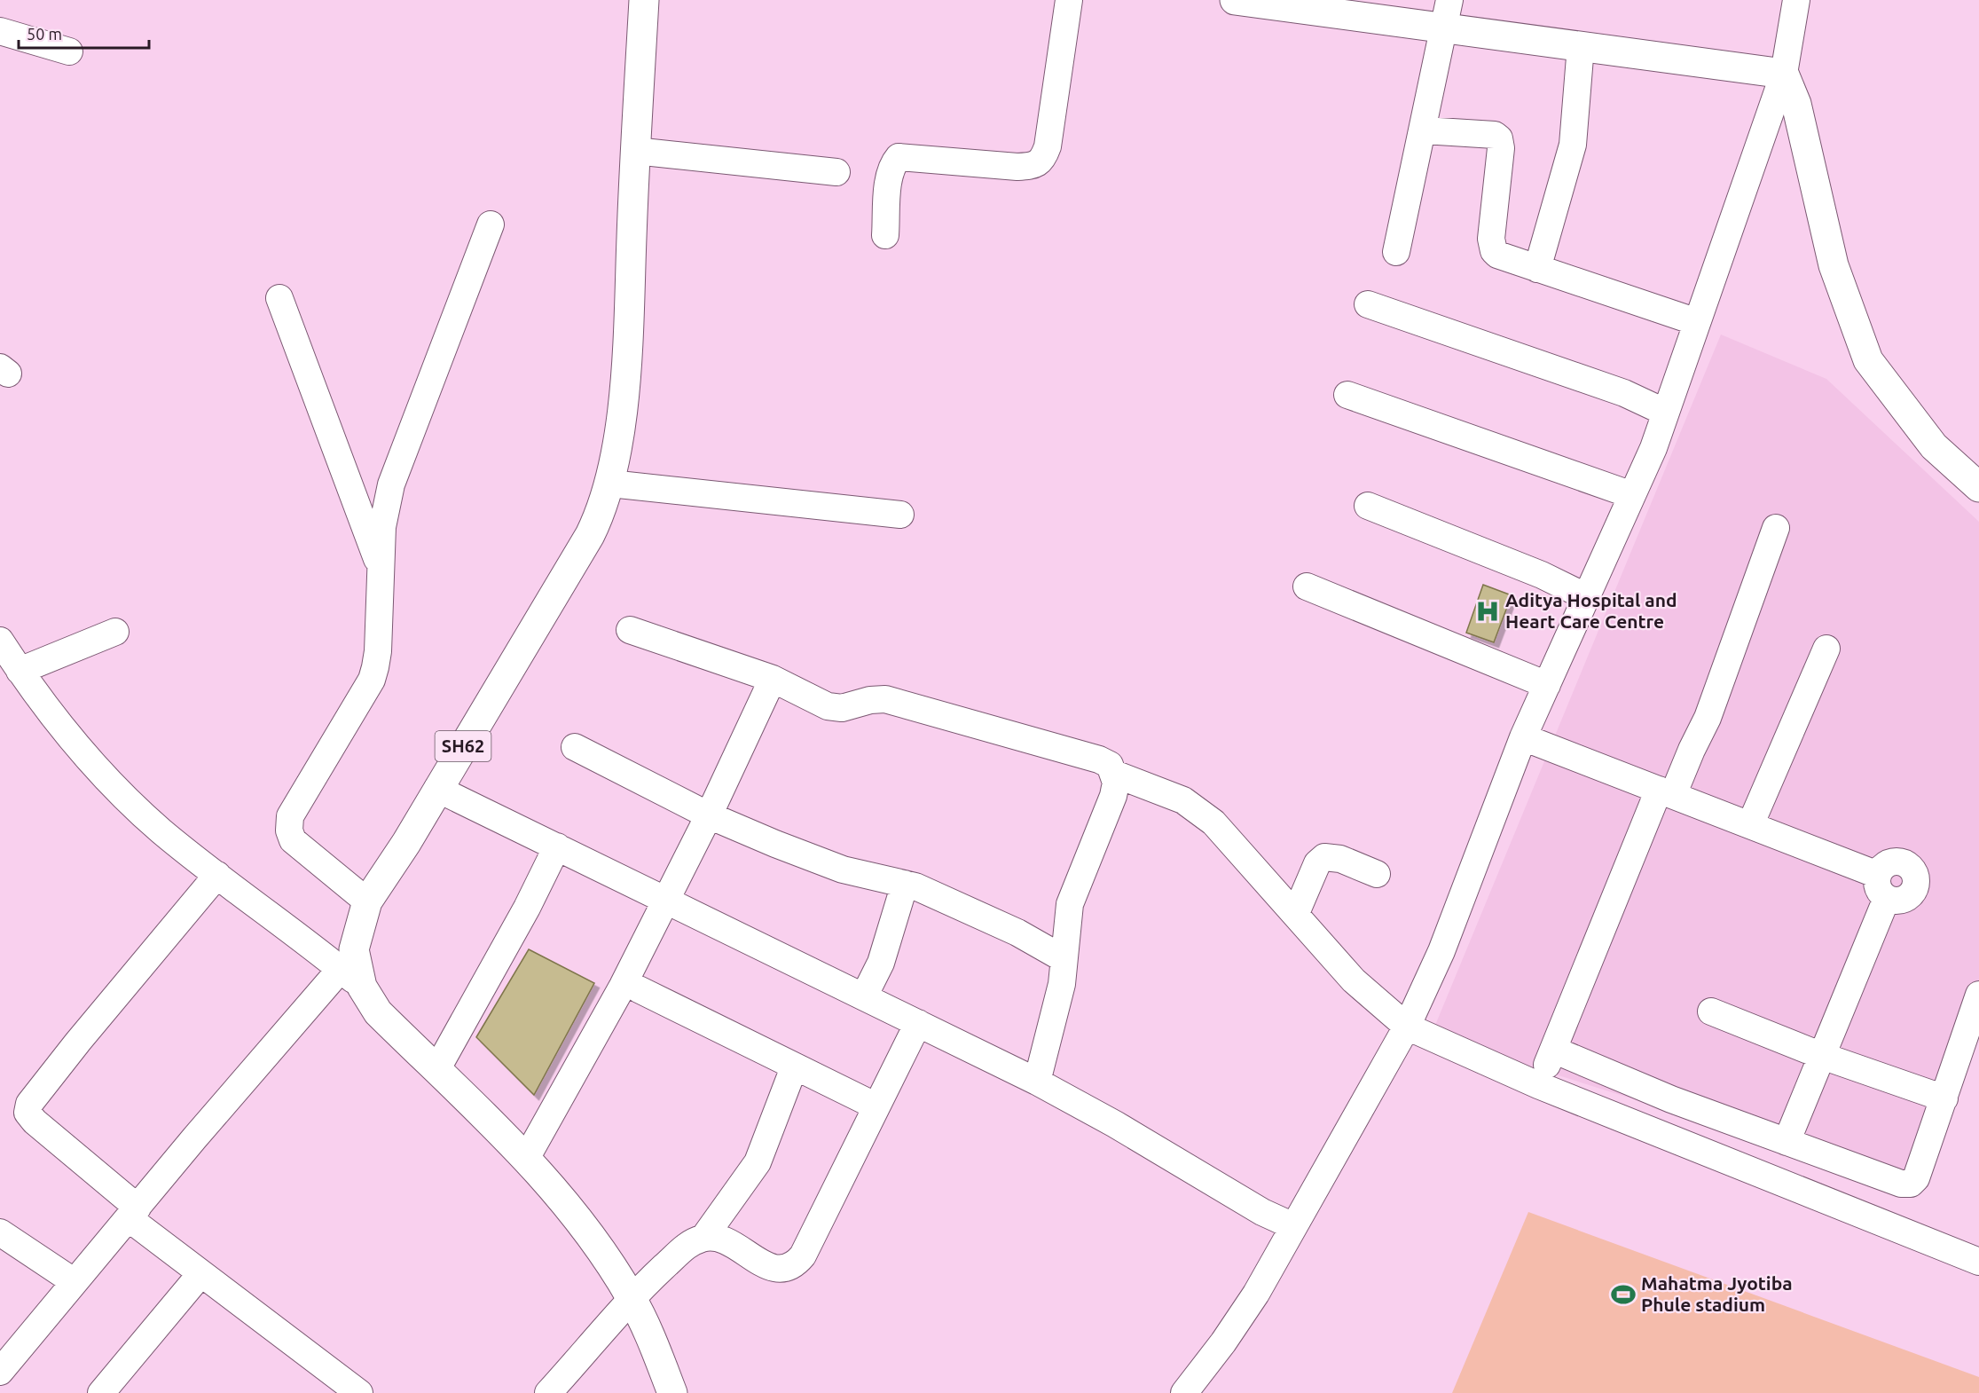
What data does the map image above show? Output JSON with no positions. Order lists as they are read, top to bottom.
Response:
{
  "streets": {
    "main road": ["SH62"]
  },
  "places": {
    "hospital": ["Aditya Hospital and Heart Care Centre"],
    "sports": ["Mahatma Jyotiba Phule stadium"]
  },
  "scale_bar": "50 m"
}
